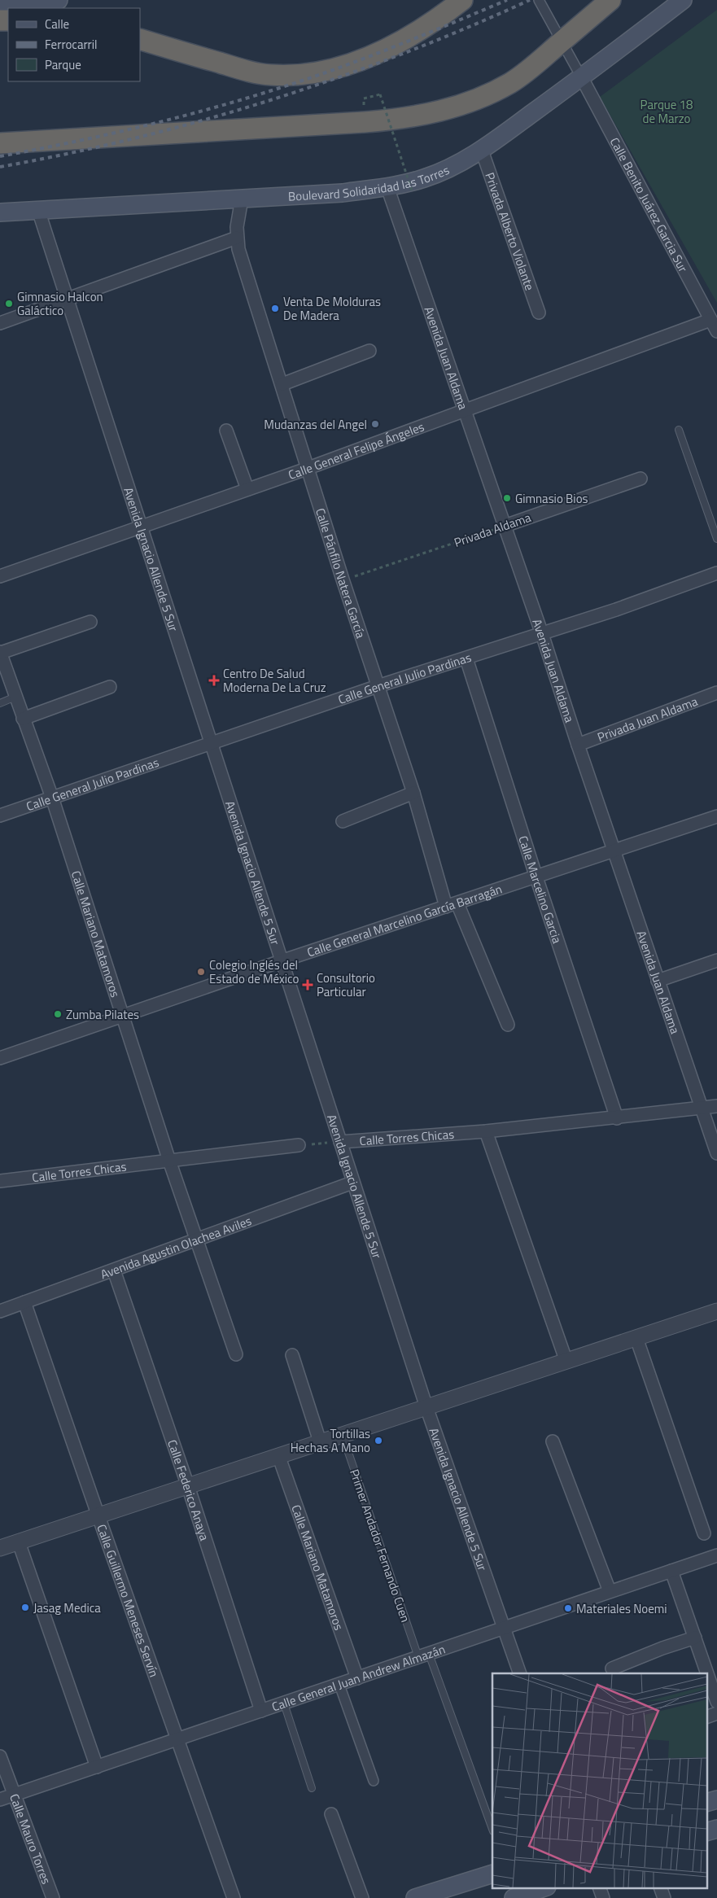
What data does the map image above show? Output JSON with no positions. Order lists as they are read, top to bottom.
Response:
{
  "streets": {
    "main road": ["Boulevard Solidaridad las Torres"],
    "street": [
      "Calle Benito Juárez Garcia Sur",
      "Privada Alberto Violante",
      "Avenida Juan Aldama",
      "Calle General Felipe Ángeles",
      "Privada Aldama",
      "Avenida Ignacio Allende 5 Sur",
      "Calle Pánfilo Natera García",
      "Calle General Julio Pardinas",
      "Privada Juan Aldama",
      "Calle Marcelino Garcia",
      "Calle General Marcelino García Barragán",
      "Calle Mariano Matamoros",
      "Calle Torres Chicas",
      "Avenida Agustin Olachea Aviles",
      "Calle Federico Anaya",
      "Calle Guillermo Meneses Servín",
      "Calle General Juan Andrew Almazán",
      "Calle Mauro Torres"
    ],
    "lane": ["Primer Andador Fernando Cuen"]
  },
  "crossings": [
    ["Boulevard Solidaridad las Torres", "Calle Benito Juárez Garcia Sur"],
    ["Boulevard Solidaridad las Torres", "Privada Alberto Violante"],
    ["Boulevard Solidaridad las Torres", "Avenida Juan Aldama"],
    ["Boulevard Solidaridad las Torres", "Avenida Ignacio Allende 5 Sur"],
    ["Boulevard Solidaridad las Torres", "Calle Pánfilo Natera García"],
    ["Calle Benito Juárez Garcia Sur", "Calle General Felipe Ángeles"],
    ["Avenida Juan Aldama", "Calle General Felipe Ángeles"],
    ["Avenida Juan Aldama", "Privada Aldama"],
    ["Avenida Juan Aldama", "Calle General Julio Pardinas"],
    ["Avenida Juan Aldama", "Privada Juan Aldama"],
    ["Avenida Juan Aldama", "Calle General Marcelino García Barragán"],
    ["Avenida Juan Aldama", "Calle Torres Chicas"],
    ["Calle General Felipe Ángeles", "Avenida Ignacio Allende 5 Sur"],
    ["Calle General Felipe Ángeles", "Calle Pánfilo Natera García"],
    ["Privada Aldama", "Calle Pánfilo Natera García"],
    ["Avenida Ignacio Allende 5 Sur", "Calle General Julio Pardinas"],
    ["Avenida Ignacio Allende 5 Sur", "Calle General Marcelino García Barragán"],
    ["Avenida Ignacio Allende 5 Sur", "Calle Torres Chicas"],
    ["Avenida Ignacio Allende 5 Sur", "Avenida Agustin Olachea Aviles"],
    ["Avenida Ignacio Allende 5 Sur", "Calle General Juan Andrew Almazán"],
    ["Calle Pánfilo Natera García", "Calle General Julio Pardinas"],
    ["Calle Pánfilo Natera García", "Calle General Marcelino García Barragán"],
    ["Calle General Julio Pardinas", "Calle Marcelino Garcia"],
    ["Calle General Julio Pardinas", "Calle Mariano Matamoros"],
    ["Calle Marcelino Garcia", "Calle General Marcelino García Barragán"],
    ["Calle Marcelino Garcia", "Calle Torres Chicas"],
    ["Calle General Marcelino García Barragán", "Calle Mariano Matamoros"],
    ["Calle Mariano Matamoros", "Calle Torres Chicas"],
    ["Calle Mariano Matamoros", "Avenida Agustin Olachea Aviles"],
    ["Calle Mariano Matamoros", "Calle General Juan Andrew Almazán"],
    ["Avenida Agustin Olachea Aviles", "Calle Federico Anaya"],
    ["Avenida Agustin Olachea Aviles", "Calle Guillermo Meneses Servín"],
    ["Calle Federico Anaya", "Calle General Juan Andrew Almazán"],
    ["Primer Andador Fernando Cuen", "Calle General Juan Andrew Almazán"],
    ["Calle Guillermo Meneses Servín", "Calle General Juan Andrew Almazán"],
    ["Calle General Juan Andrew Almazán", "Calle Mauro Torres"]
  ],
  "parks": ["Parque 18 de Marzo"],
  "places": {
    "other": [
      "Gimnasio Halcon Galáctico",
      "Venta De Molduras De Madera",
      "Mudanzas del Angel",
      "Gimnasio Bios",
      "Colegio Inglés del Estado de México",
      "Zumba Pilates",
      "Tortillas Hechas A Mano",
      "Jasag Medica",
      "Materiales Noemi"
    ],
    "health": ["Centro De Salud Moderna De La Cruz", "Consultorio Particular"]
  },
  "legend": ["Calle", "Ferrocarril", "Parque"]
}
